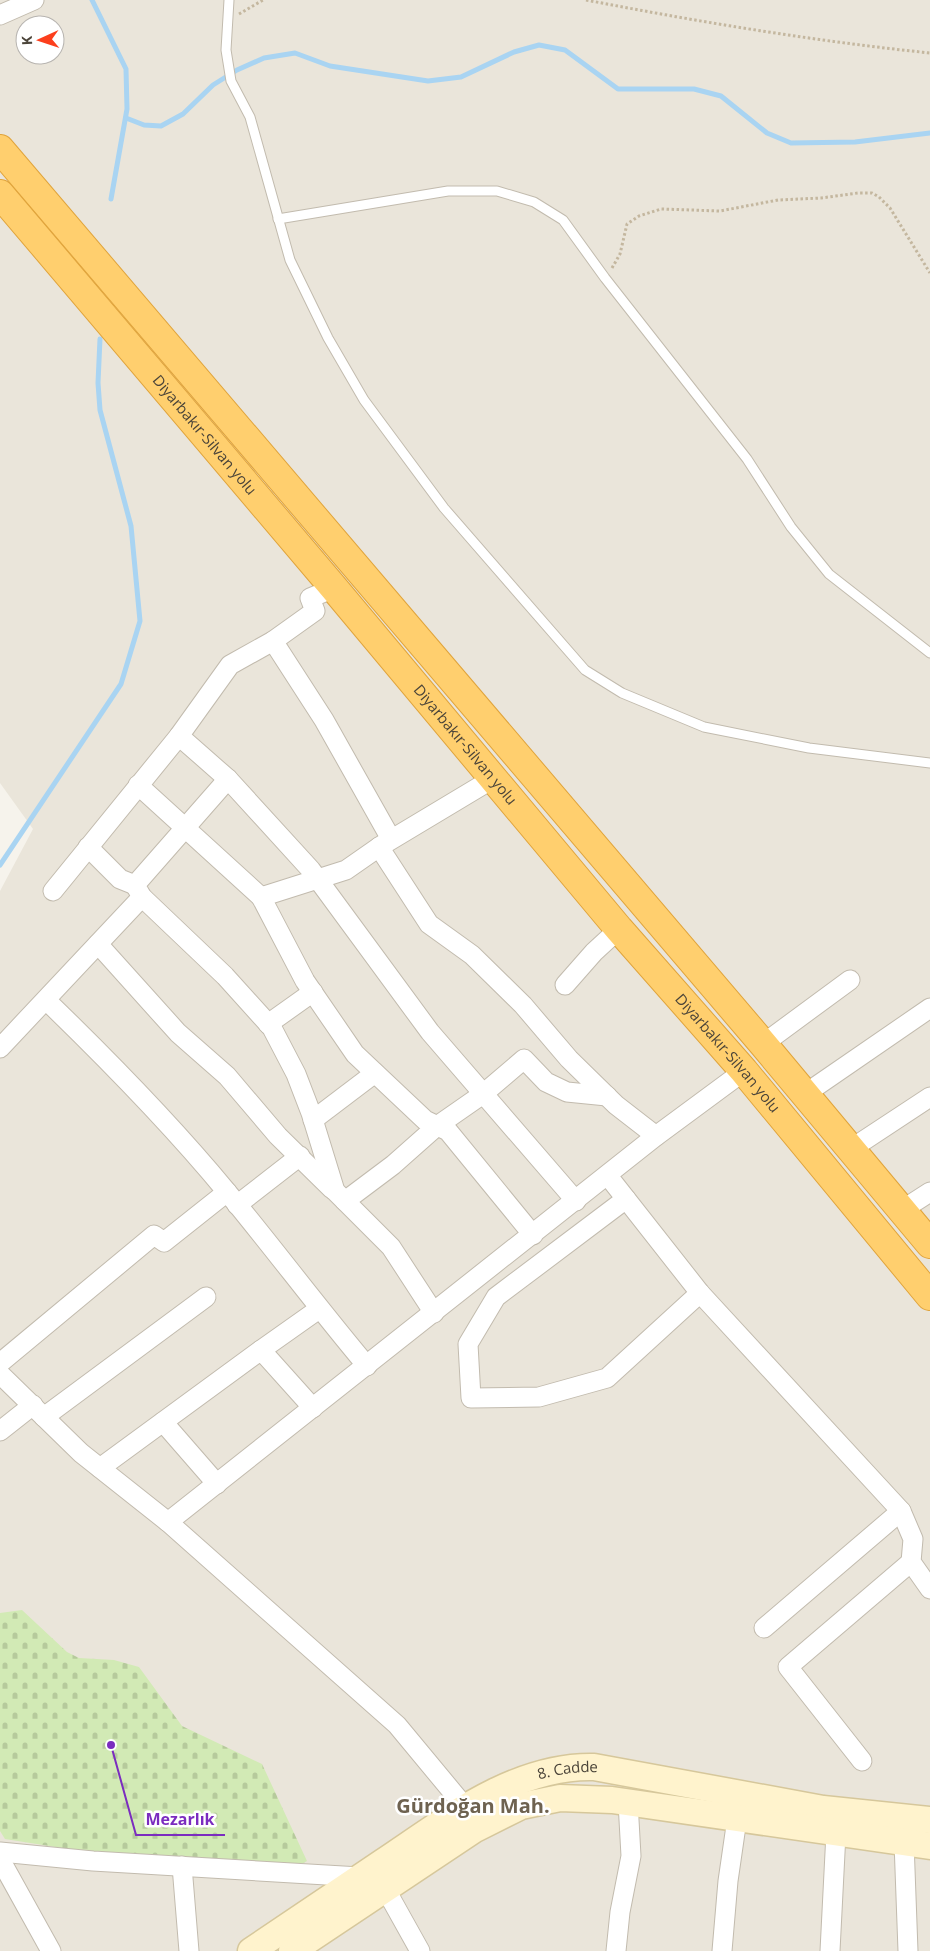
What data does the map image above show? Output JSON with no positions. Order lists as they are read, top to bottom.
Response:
{
  "streets": {
    "highway": ["Diyarbakır-Silvan yolu"],
    "street": ["8. Cadde"]
  },
  "districts": ["Gürdoğan Mah."],
  "places": ["Mezarlık"],
  "north": "left"
}
